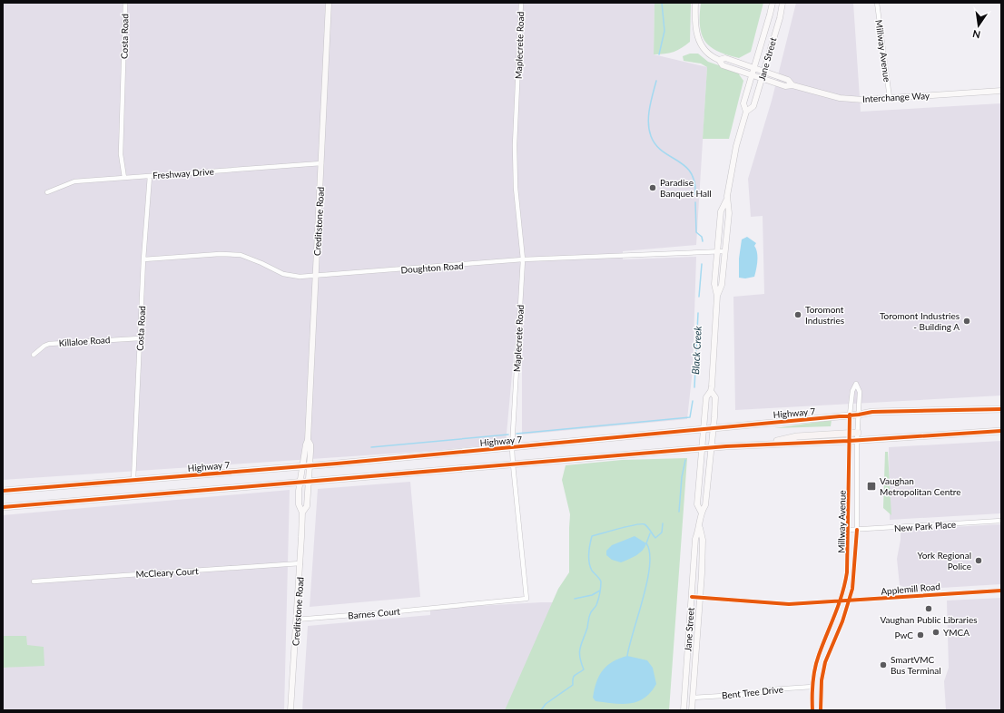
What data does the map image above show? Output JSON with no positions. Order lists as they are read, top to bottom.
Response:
{
  "streets": {
    "main road": [
      "Jane Street",
      "Interchange Way",
      "Creditstone Road",
      "Highway 7"
    ],
    "street": [
      "Costa Road",
      "Maplecrete Road",
      "Millway Avenue",
      "Freshway Drive",
      "Doughton Road",
      "Killaloe Road",
      "New Park Place",
      "McCleary Court",
      "Applemill Road",
      "Barnes Court",
      "Bent Tree Drive"
    ]
  },
  "crossings": [
    ["Costa Road", "Freshway Drive"],
    ["Costa Road", "Doughton Road"],
    ["Costa Road", "Killaloe Road"],
    ["Costa Road", "Highway 7"],
    ["Maplecrete Road", "Doughton Road"],
    ["Maplecrete Road", "Highway 7"],
    ["Maplecrete Road", "Barnes Court"],
    ["Millway Avenue", "Interchange Way"],
    ["Millway Avenue", "Highway 7"],
    ["Millway Avenue", "New Park Place"],
    ["Millway Avenue", "Applemill Road"],
    ["Millway Avenue", "Bent Tree Drive"],
    ["Jane Street", "Interchange Way"],
    ["Jane Street", "Doughton Road"],
    ["Jane Street", "Highway 7"],
    ["Jane Street", "Applemill Road"],
    ["Jane Street", "Bent Tree Drive"],
    ["Freshway Drive", "Creditstone Road"],
    ["Creditstone Road", "Doughton Road"],
    ["Creditstone Road", "Highway 7"],
    ["Creditstone Road", "McCleary Court"],
    ["Creditstone Road", "Barnes Court"]
  ],
  "water": ["Black Creek"],
  "places": {
    "other": [
      "Paradise Banquet Hall",
      "Toromont Industries",
      "Toromont Industries - Building A",
      "York Regional Police",
      "Vaughan Public Libraries",
      "YMCA",
      "PwC",
      "SmartVMC Bus Terminal"
    ],
    "transit": ["Vaughan Metropolitan Centre"]
  },
  "north": "bottom"
}
